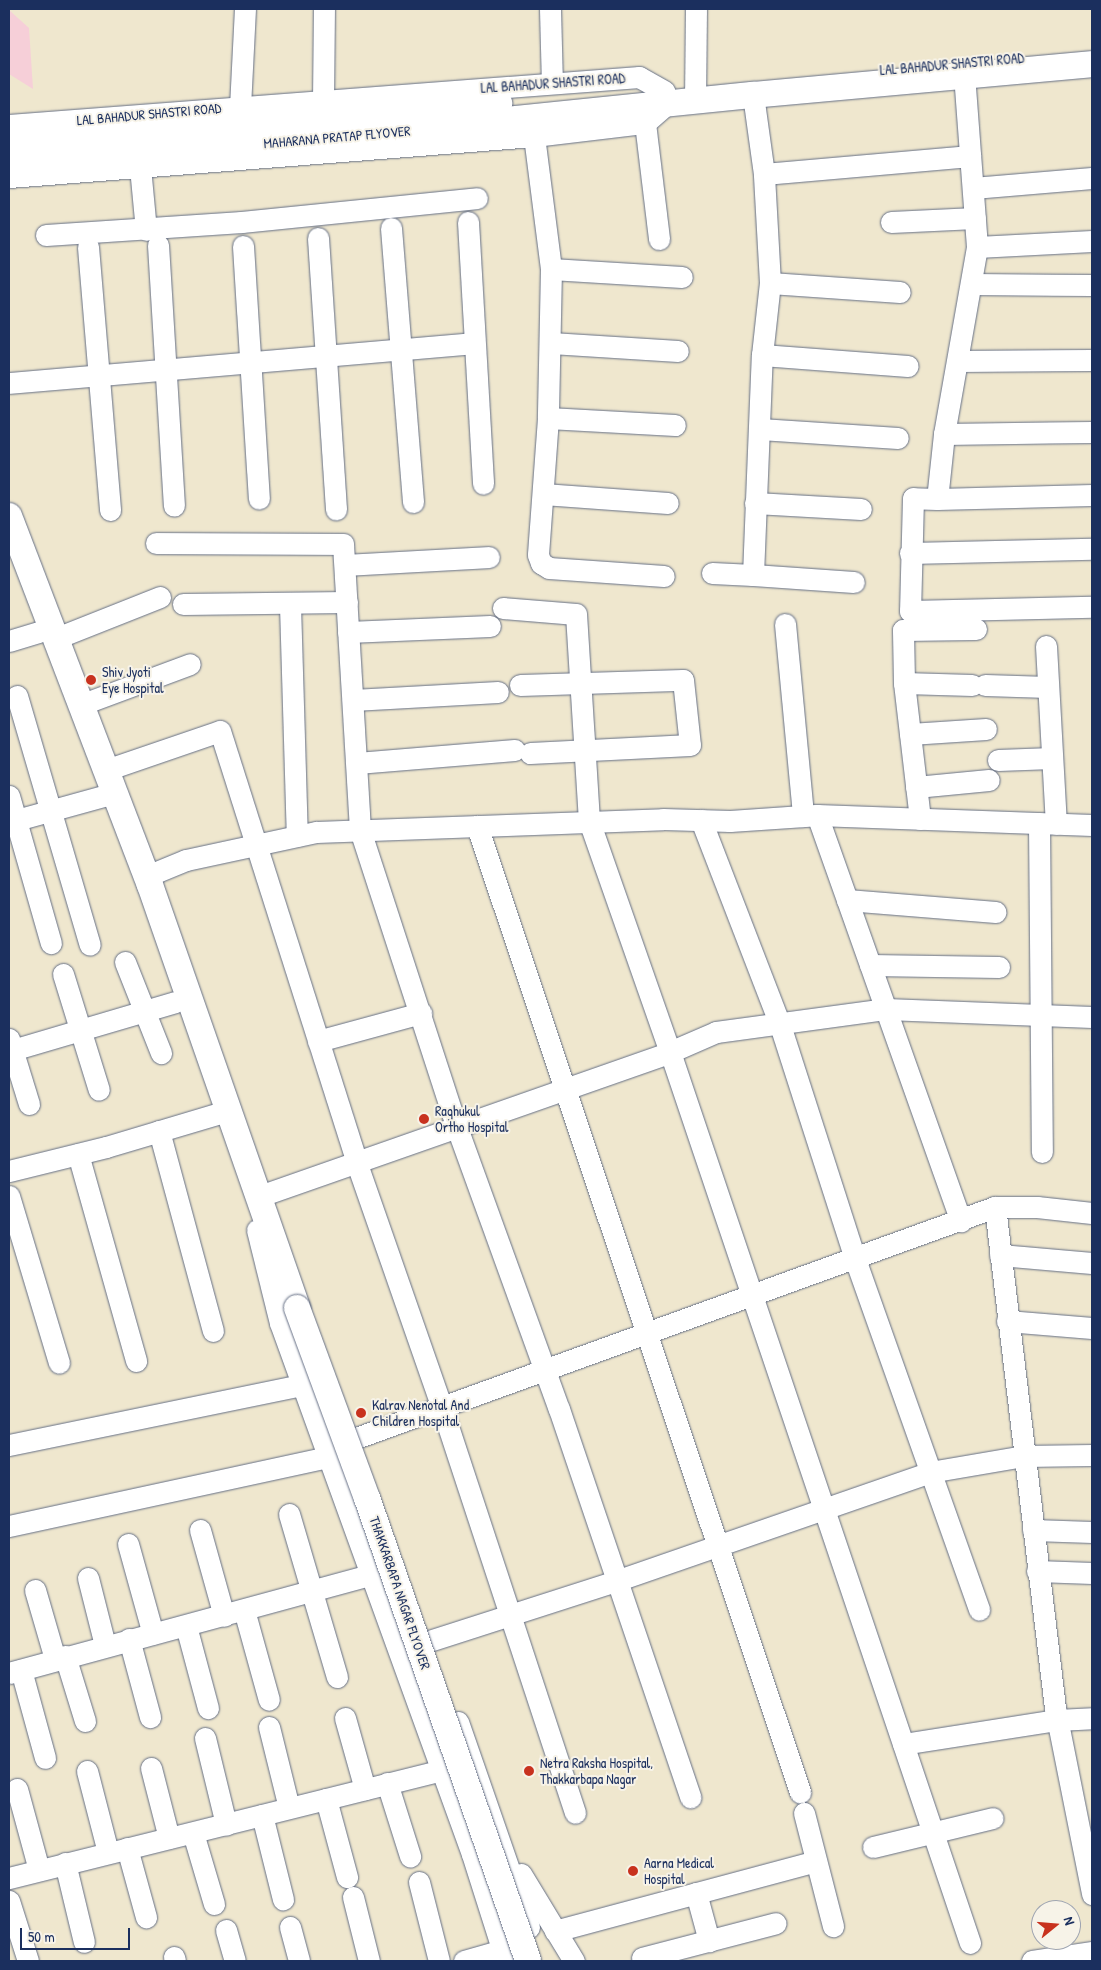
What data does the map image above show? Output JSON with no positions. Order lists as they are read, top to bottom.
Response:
{
  "streets": {
    "main road": ["LAL BAHADUR SHASTRI ROAD", "MAHARANA PRATAP FLYOVER", "THAKKARBAPA NAGAR FLYOVER"]
  },
  "crossings": [
    ["LAL BAHADUR SHASTRI ROAD", "MAHARANA PRATAP FLYOVER"]
  ],
  "places": [
    "Shiv Jyoti Eye Hospital",
    "Raghukul Ortho Hospital",
    "Kalrav Nenotal And Children Hospital",
    "Netra Raksha Hospital, Thakkarbapa Nagar",
    "Aarna Medical Hospital"
  ],
  "scale_bar": "50 m",
  "north": "right"
}
